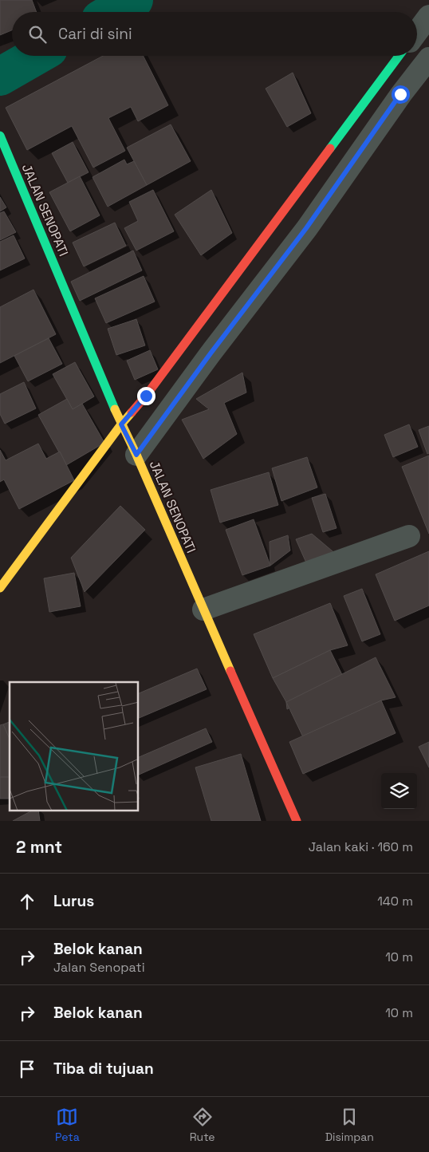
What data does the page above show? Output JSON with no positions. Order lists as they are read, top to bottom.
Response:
{
  "streets": {
    "main road": ["JALAN SENOPATI"]
  },
  "page": {
    "search": "Cari di sini",
    "heading": ["2 mnt", "Jalan kaki · 160 m"],
    "list": [
      ["Lurus", "140 m"],
      ["Belok kanan", "Jalan Senopati", "10 m"],
      ["Belok kanan", "10 m"],
      "Tiba di tujuan"
    ],
    "nav": ["Peta", "Rute", "Disimpan"]
  }
}
